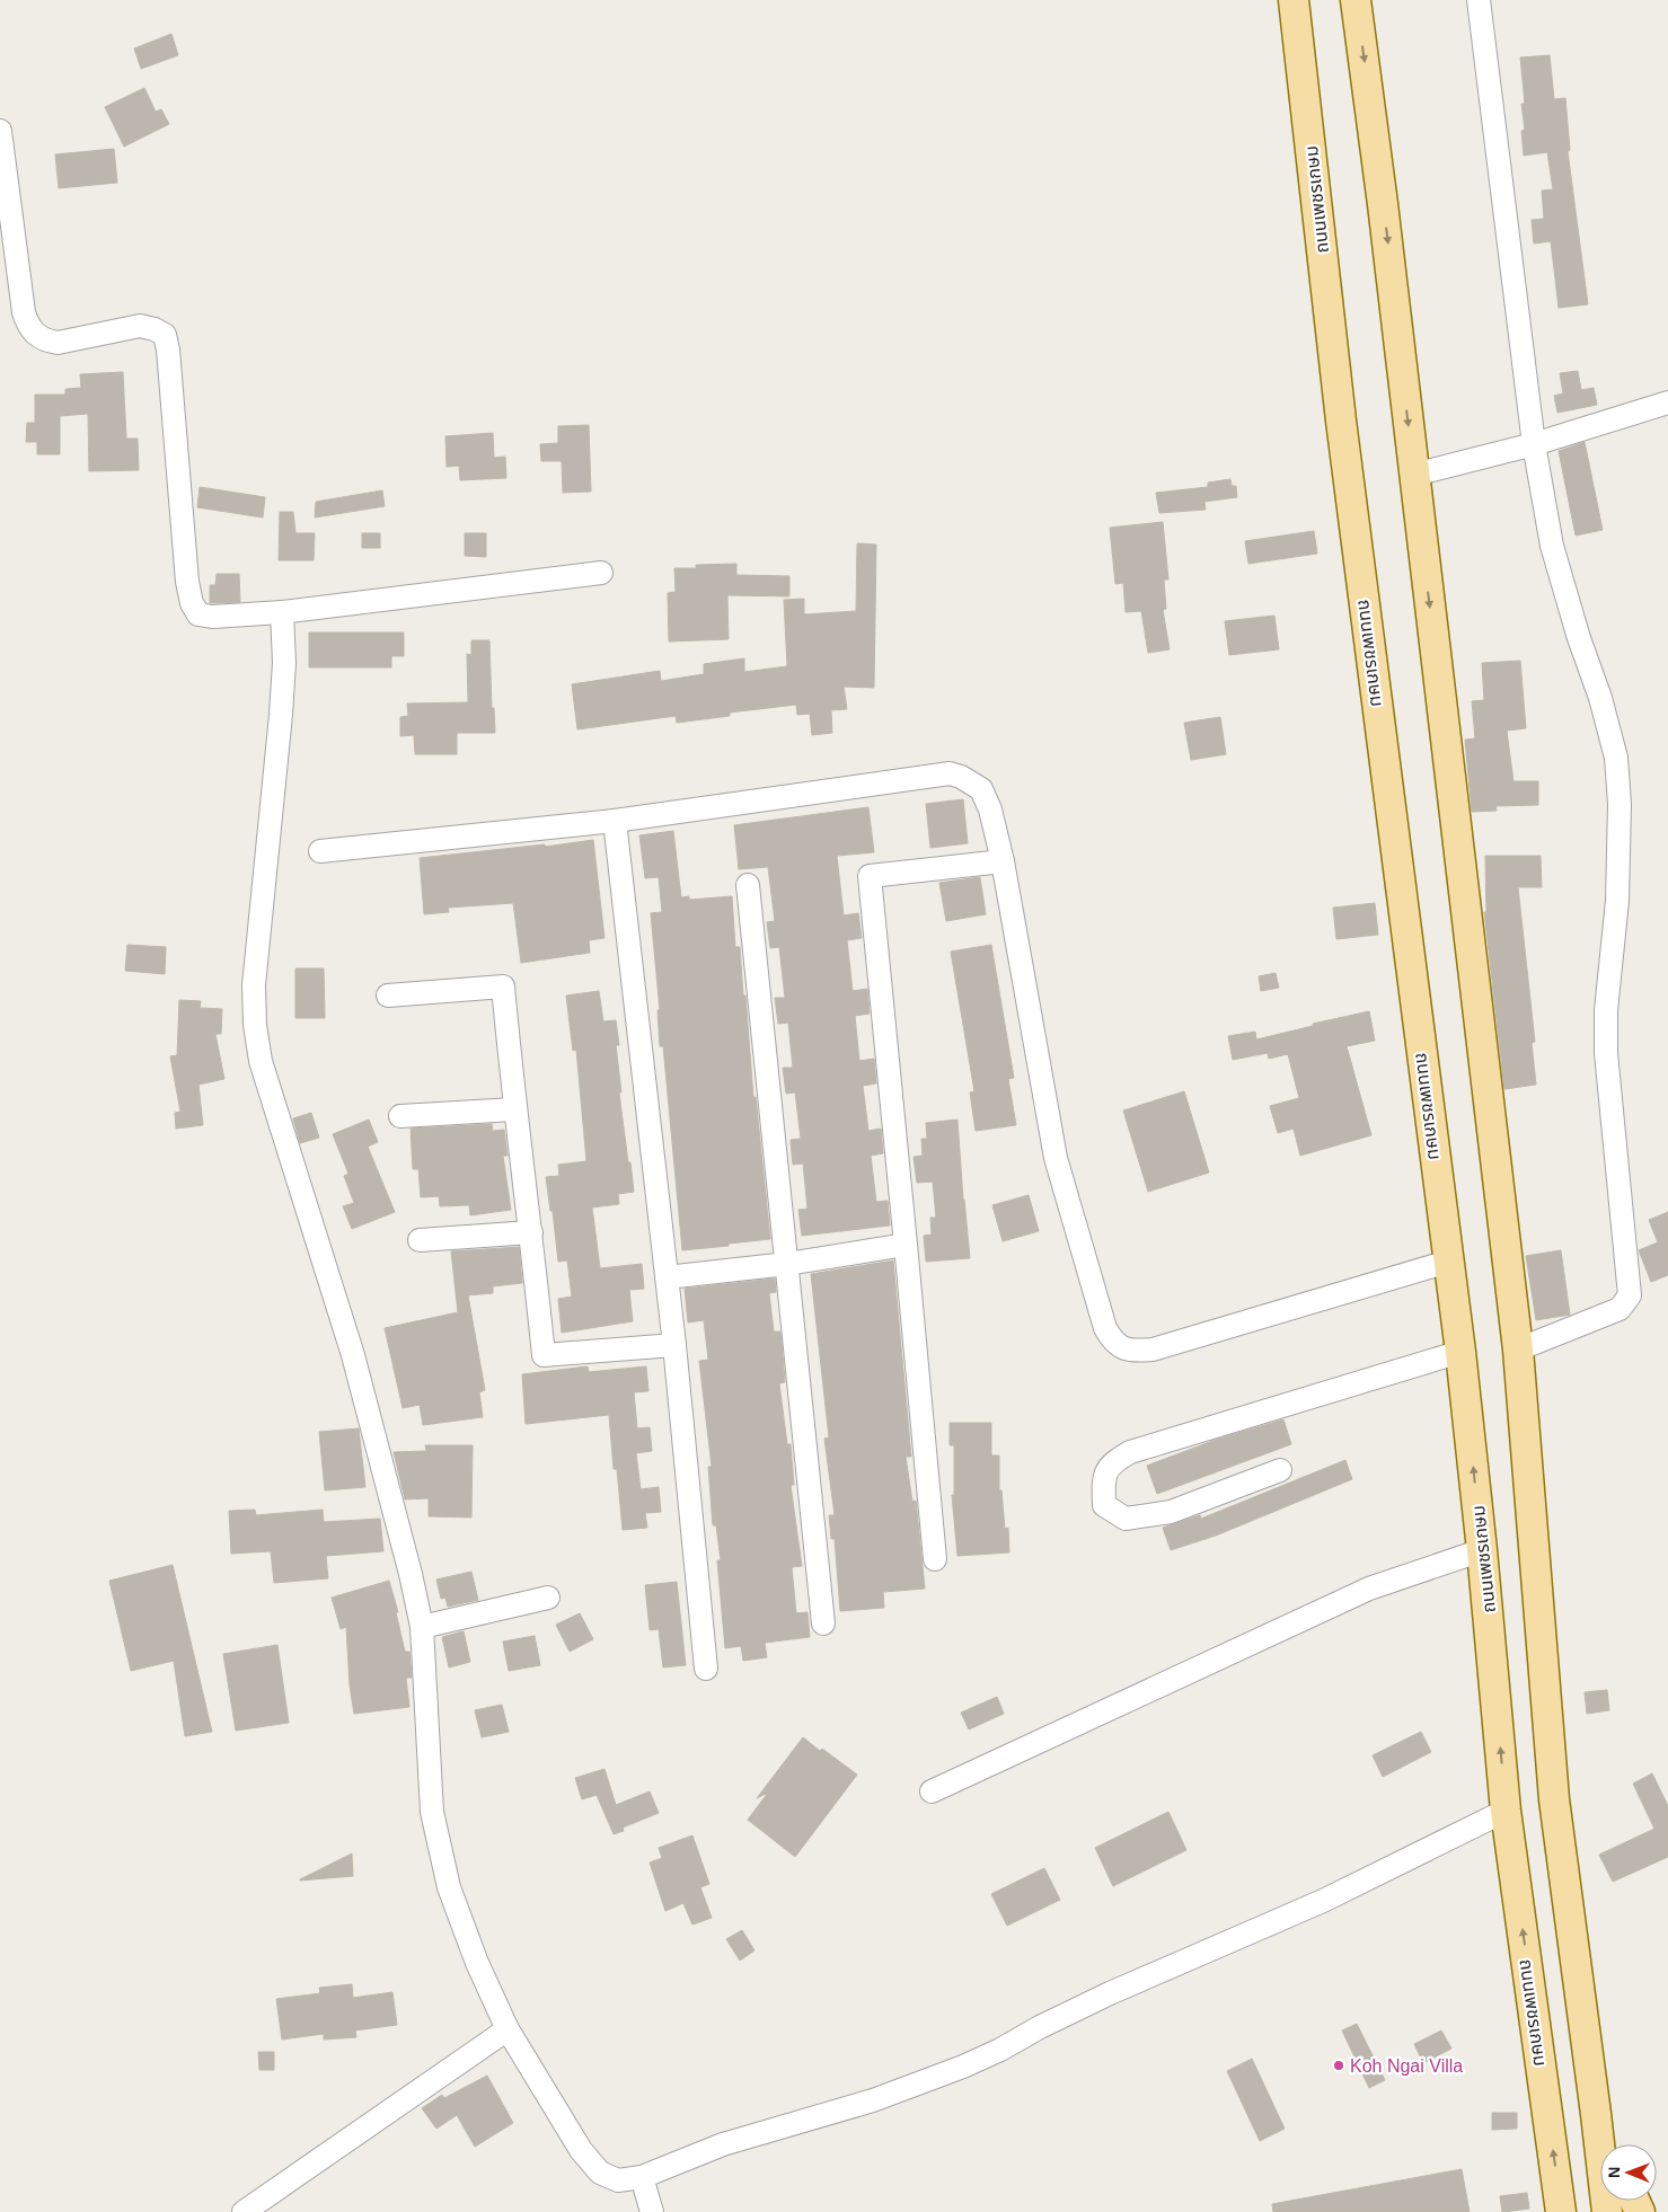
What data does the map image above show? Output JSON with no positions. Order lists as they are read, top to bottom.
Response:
{
  "streets": {
    "main road": ["ถนนเพชรเกษม"]
  },
  "places": ["Koh Ngai Villa"],
  "north": "left"
}
